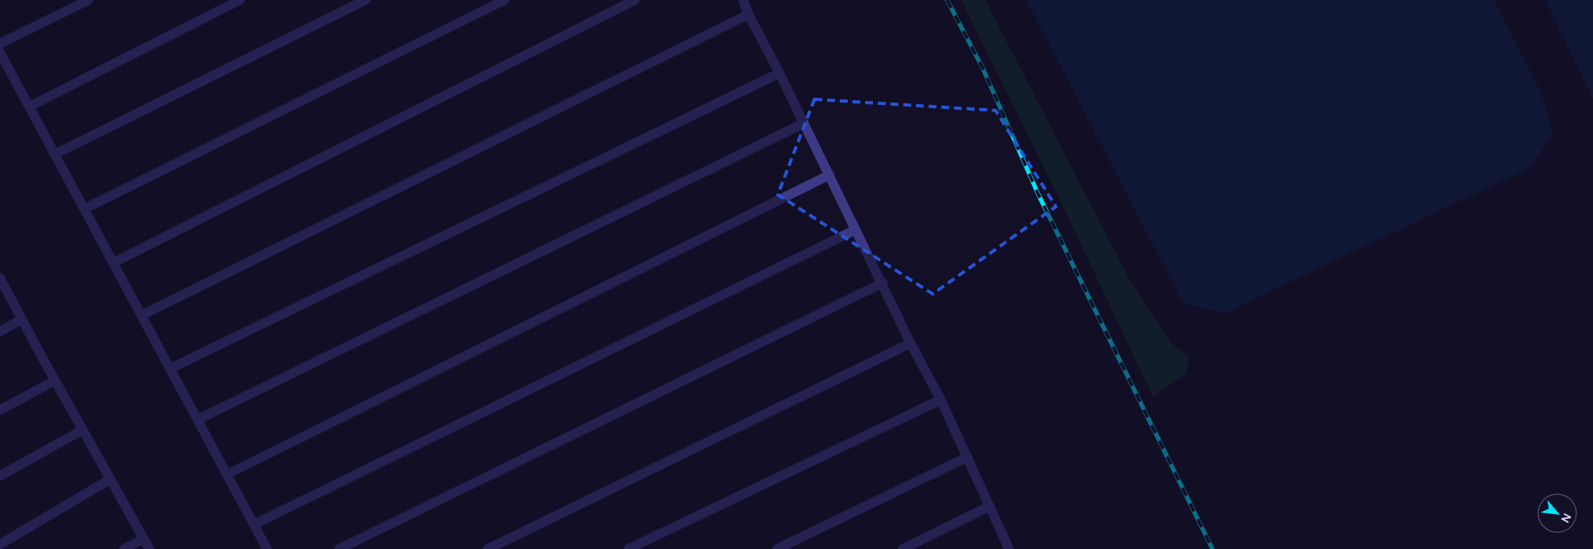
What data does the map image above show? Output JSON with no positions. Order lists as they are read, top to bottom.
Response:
{
  "north": "bottom right"
}
